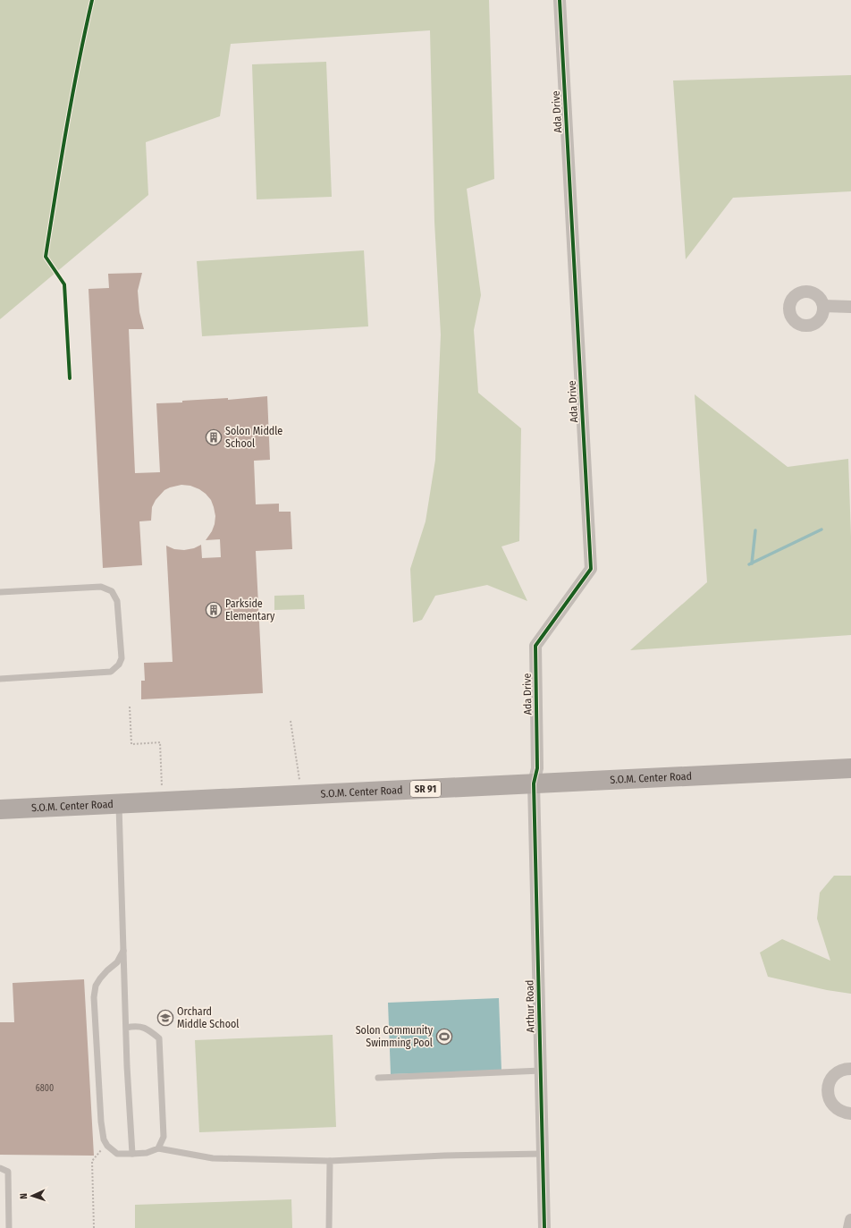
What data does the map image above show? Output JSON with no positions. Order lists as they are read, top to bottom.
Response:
{
  "streets": {
    "main road": ["S.O.M. Center Road", "SR 91"],
    "street": ["Ada Drive", "Arthur Road"]
  },
  "crossings": [
    ["Ada Drive", "S.O.M. Center Road"],
    ["Ada Drive", "Arthur Road"],
    ["S.O.M. Center Road", "Arthur Road"]
  ],
  "places": {
    "building": ["Solon Middle School", "Parkside Elementary"],
    "school or university": ["Orchard Middle School"],
    "sports": ["Solon Community Swimming Pool"]
  },
  "house_numbers": ["6800"],
  "north": "left"
}
